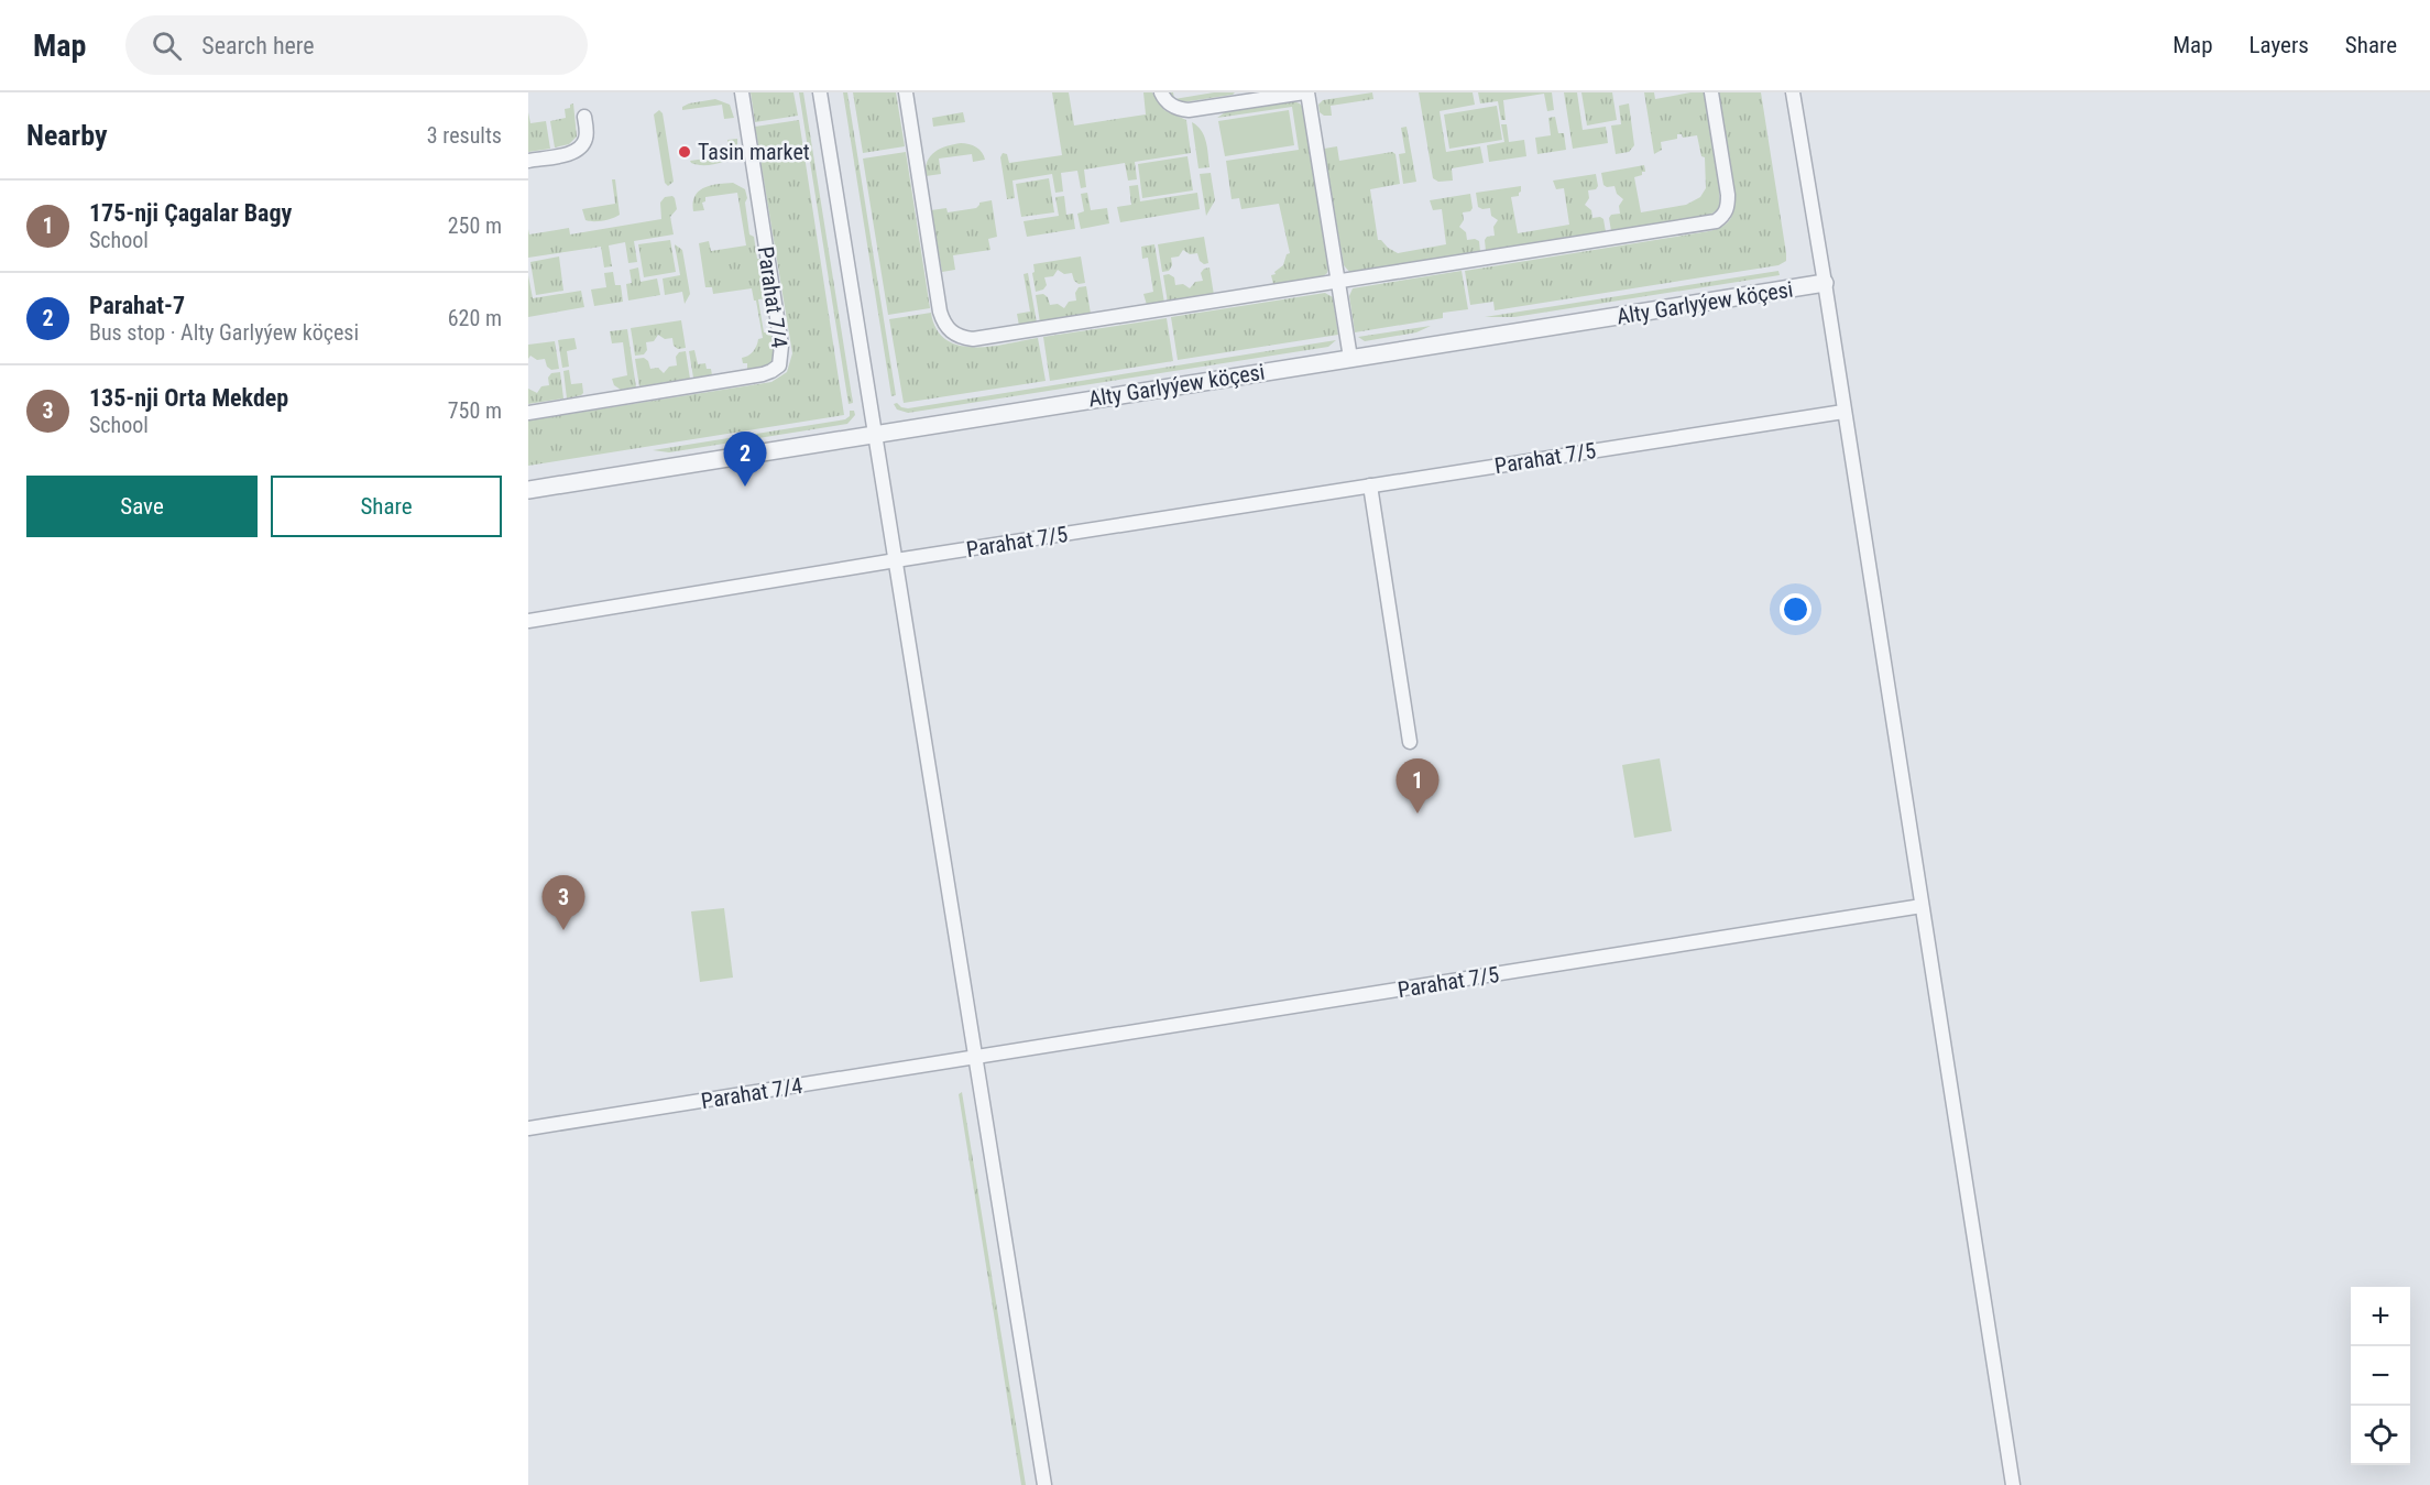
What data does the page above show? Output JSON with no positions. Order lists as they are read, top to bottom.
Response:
{
  "streets": {
    "street": ["Parahat 7/4", "Alty Garlyýew köçesi", "Parahat 7/5"]
  },
  "crossings": [
    ["Parahat 7/4", "Parahat 7/5"]
  ],
  "places": ["Tasin market"],
  "page": {
    "header": "Map",
    "search": "Search here",
    "nav": ["Map", "Layers", "Share"],
    "heading": ["Nearby", "3 results"],
    "list": [
      {
        "mark": "1",
        "name": "175-nji Çagalar Bagy",
        "note": "School",
        "value": "250 m"
      },
      {
        "mark": "2",
        "name": "Parahat-7",
        "note": "Bus stop · Alty Garlyýew köçesi",
        "value": "620 m"
      },
      {
        "mark": "3",
        "name": "135-nji Orta Mekdep",
        "note": "School",
        "value": "750 m"
      }
    ],
    "pins": ["2", "1", "3"],
    "buttons": ["Save", "Share"],
    "map_buttons": ["+", "−"]
  }
}
